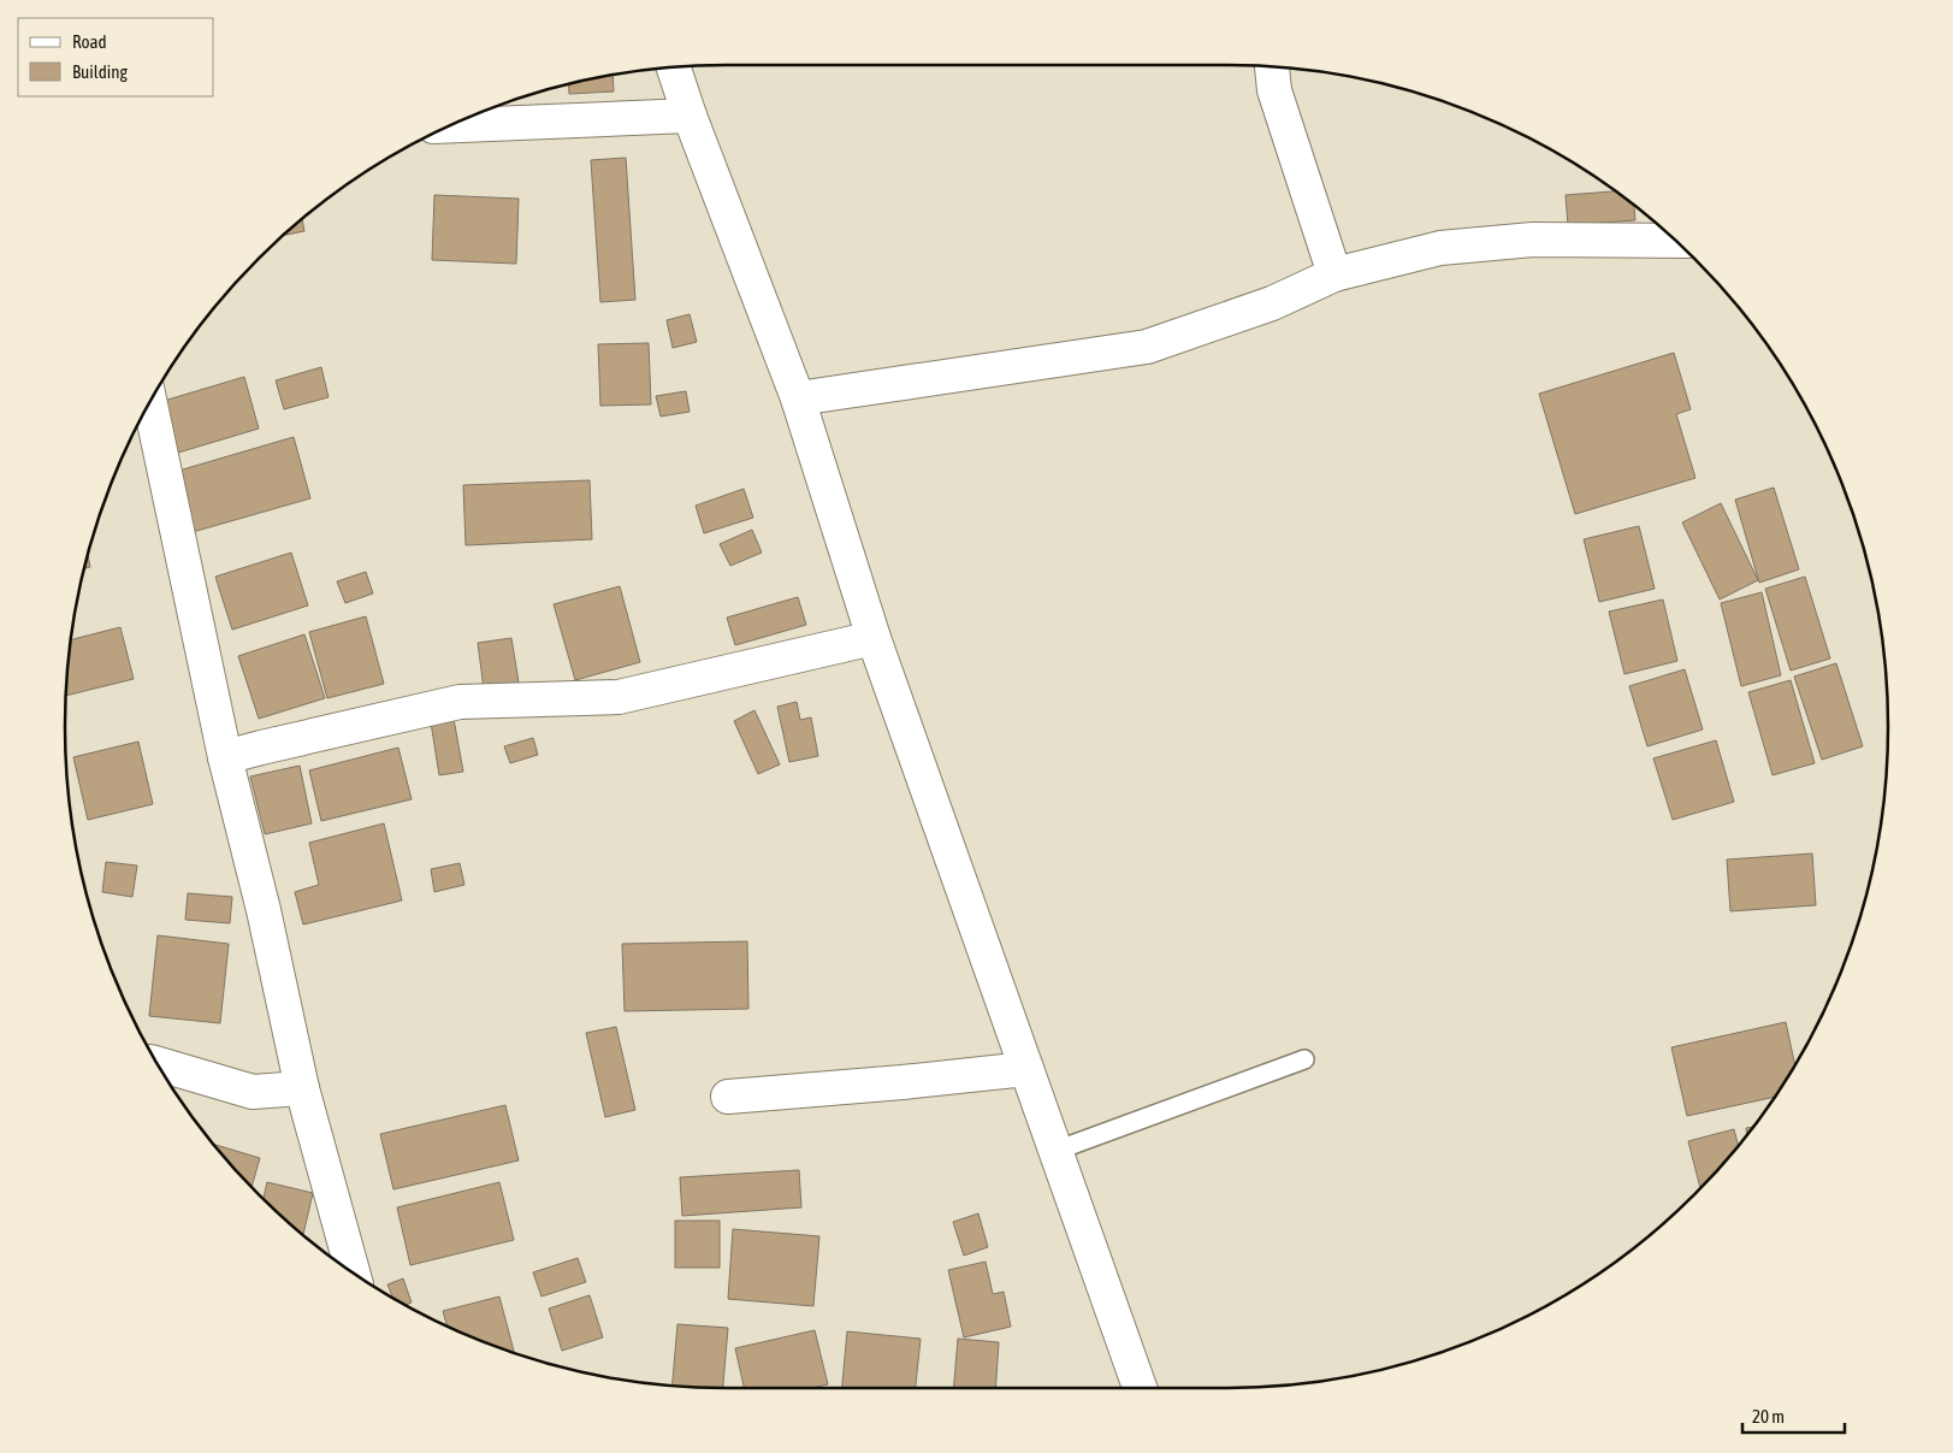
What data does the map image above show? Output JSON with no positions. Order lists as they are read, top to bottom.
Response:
{
  "legend": ["Road", "Building"],
  "scale_bar": "20 m"
}
